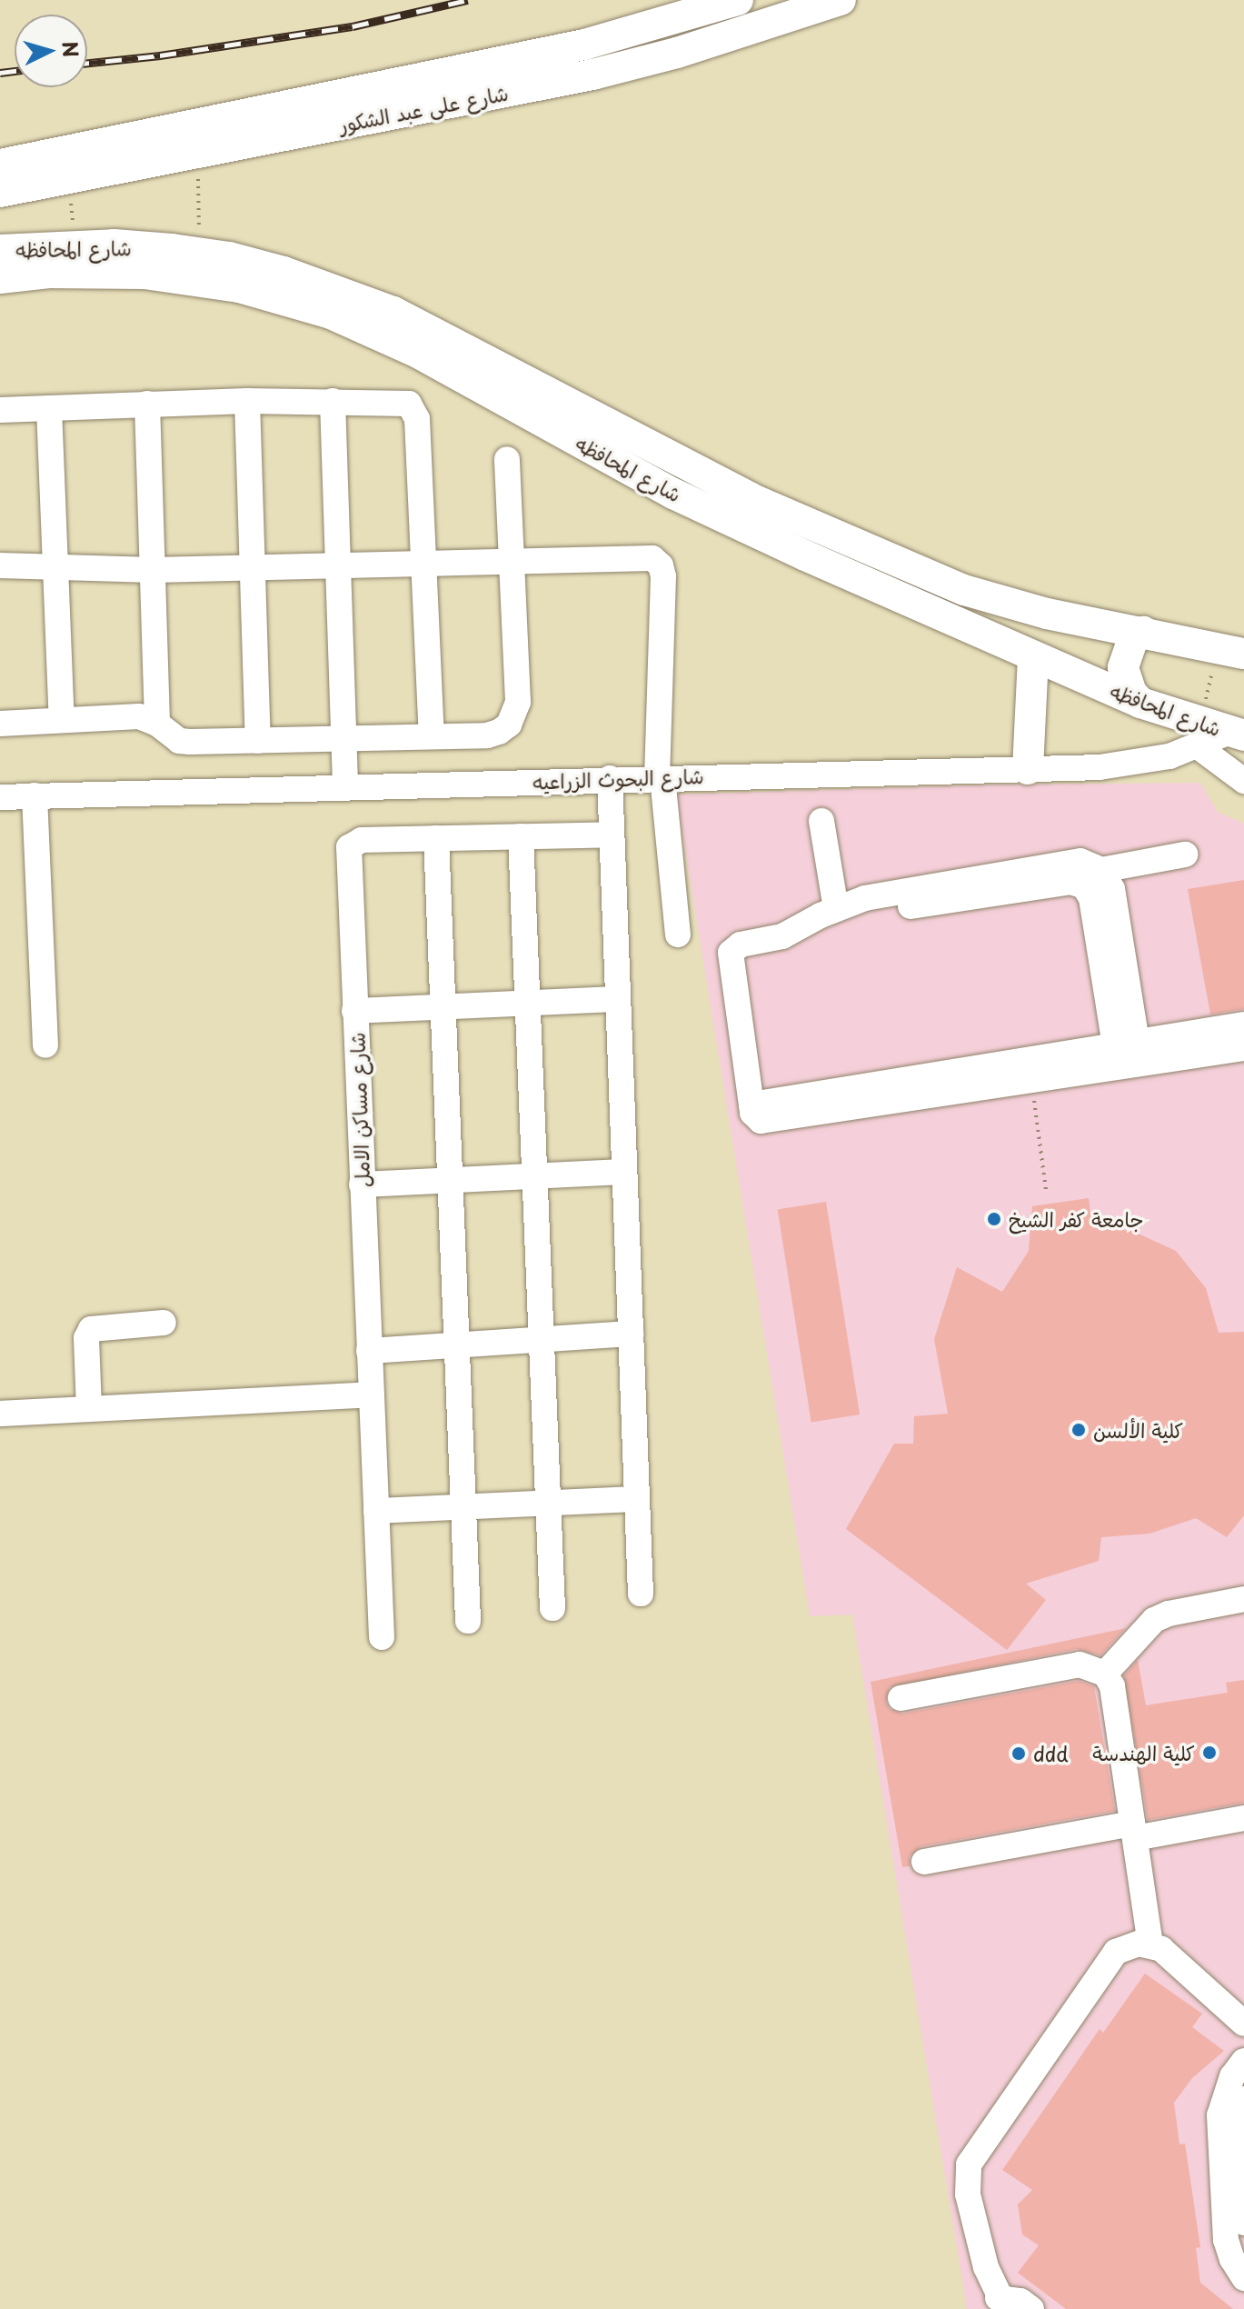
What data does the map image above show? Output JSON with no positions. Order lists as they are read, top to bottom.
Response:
{
  "streets": {
    "main road": ["شارع على عبد الشكور", "شارع المحافظه"],
    "street": ["شارع البحوث الزراعيه", "شارع مساكن الامل"]
  },
  "crossings": [
    ["شارع المحافظه", "شارع البحوث الزراعيه"]
  ],
  "places": [
    "جامعة كفر الشيخ",
    "كلية الألسن",
    "كلية الهندسة",
    "ddd"
  ],
  "north": "right"
}
